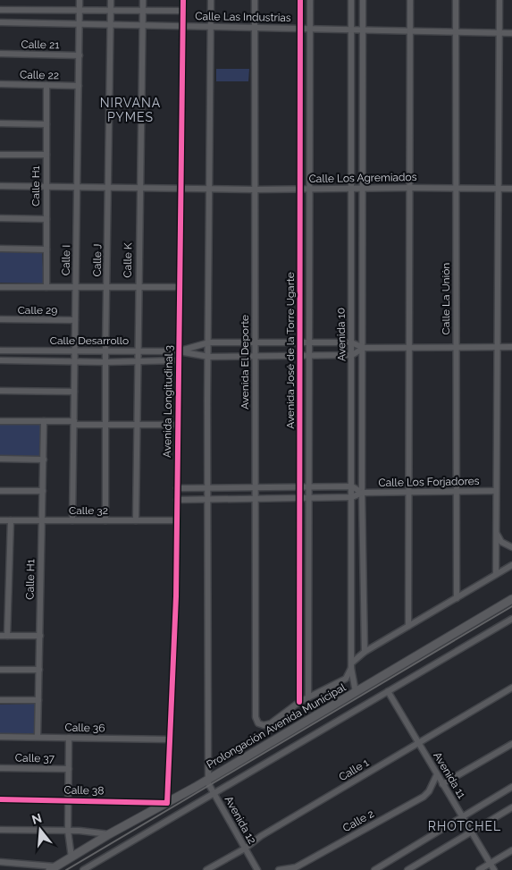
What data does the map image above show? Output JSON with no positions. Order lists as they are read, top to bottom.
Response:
{
  "streets": {
    "main road": ["Prolongación Avenida Municipal"],
    "street": [
      "Calle Las Industrias",
      "Calle 21",
      "Calle 22",
      "Calle Los Agremiados",
      "Calle H1",
      "Calle I",
      "Calle J",
      "Calle K",
      "Calle La Unión",
      "Calle 29",
      "Avenida 10",
      "Calle Desarrollo",
      "Avenida José de la Torre Ugarte",
      "Avenida El Deporte",
      "Avenida Longitudinal 3",
      "Calle Los Forjadores",
      "Calle 32",
      "Calle 36",
      "Calle 37",
      "Calle 1",
      "Avenida 11",
      "Calle 38",
      "Avenida 12",
      "Calle 2"
    ]
  },
  "crossings": [
    ["Calle Las Industrias", "Calle I"],
    ["Calle Las Industrias", "Calle J"],
    ["Calle Las Industrias", "Calle K"],
    ["Calle Las Industrias", "Calle La Unión"],
    ["Calle Las Industrias", "Avenida 10"],
    ["Calle Las Industrias", "Avenida José de la Torre Ugarte"],
    ["Calle Las Industrias", "Avenida El Deporte"],
    ["Calle Las Industrias", "Avenida Longitudinal 3"],
    ["Calle 21", "Calle I"],
    ["Calle 22", "Calle H1"],
    ["Calle 22", "Calle I"],
    ["Calle Los Agremiados", "Calle H1"],
    ["Calle Los Agremiados", "Calle I"],
    ["Calle Los Agremiados", "Calle J"],
    ["Calle Los Agremiados", "Calle K"],
    ["Calle Los Agremiados", "Calle La Unión"],
    ["Calle Los Agremiados", "Avenida 10"],
    ["Calle Los Agremiados", "Avenida José de la Torre Ugarte"],
    ["Calle Los Agremiados", "Avenida El Deporte"],
    ["Calle Los Agremiados", "Avenida Longitudinal 3"],
    ["Calle H1", "Calle 32"],
    ["Calle H1", "Calle 36"],
    ["Calle I", "Calle 29"],
    ["Calle I", "Calle Desarrollo"],
    ["Calle I", "Calle 32"],
    ["Calle J", "Calle Desarrollo"],
    ["Calle J", "Calle 32"],
    ["Calle K", "Calle Desarrollo"],
    ["Calle K", "Calle 32"],
    ["Calle La Unión", "Calle Desarrollo"],
    ["Calle La Unión", "Calle Los Forjadores"],
    ["Avenida 10", "Calle Desarrollo"],
    ["Avenida 10", "Calle Los Forjadores"],
    ["Avenida 10", "Prolongación Avenida Municipal"],
    ["Calle Desarrollo", "Avenida José de la Torre Ugarte"],
    ["Calle Desarrollo", "Avenida El Deporte"],
    ["Calle Desarrollo", "Avenida Longitudinal 3"],
    ["Avenida José de la Torre Ugarte", "Avenida El Deporte"],
    ["Avenida José de la Torre Ugarte", "Calle Los Forjadores"],
    ["Avenida El Deporte", "Calle Los Forjadores"],
    ["Avenida Longitudinal 3", "Calle Los Forjadores"],
    ["Avenida Longitudinal 3", "Calle 32"],
    ["Avenida Longitudinal 3", "Prolongación Avenida Municipal"],
    ["Avenida Longitudinal 3", "Calle 36"],
    ["Avenida Longitudinal 3", "Calle 38"],
    ["Prolongación Avenida Municipal", "Calle 38"],
    ["Prolongación Avenida Municipal", "Avenida 12"],
    ["Calle 1", "Avenida 11"],
    ["Calle 1", "Avenida 12"],
    ["Avenida 11", "Calle 2"]
  ],
  "districts": ["NIRVANA PYMES", "RHOTCHEL"],
  "north": "top"
}
